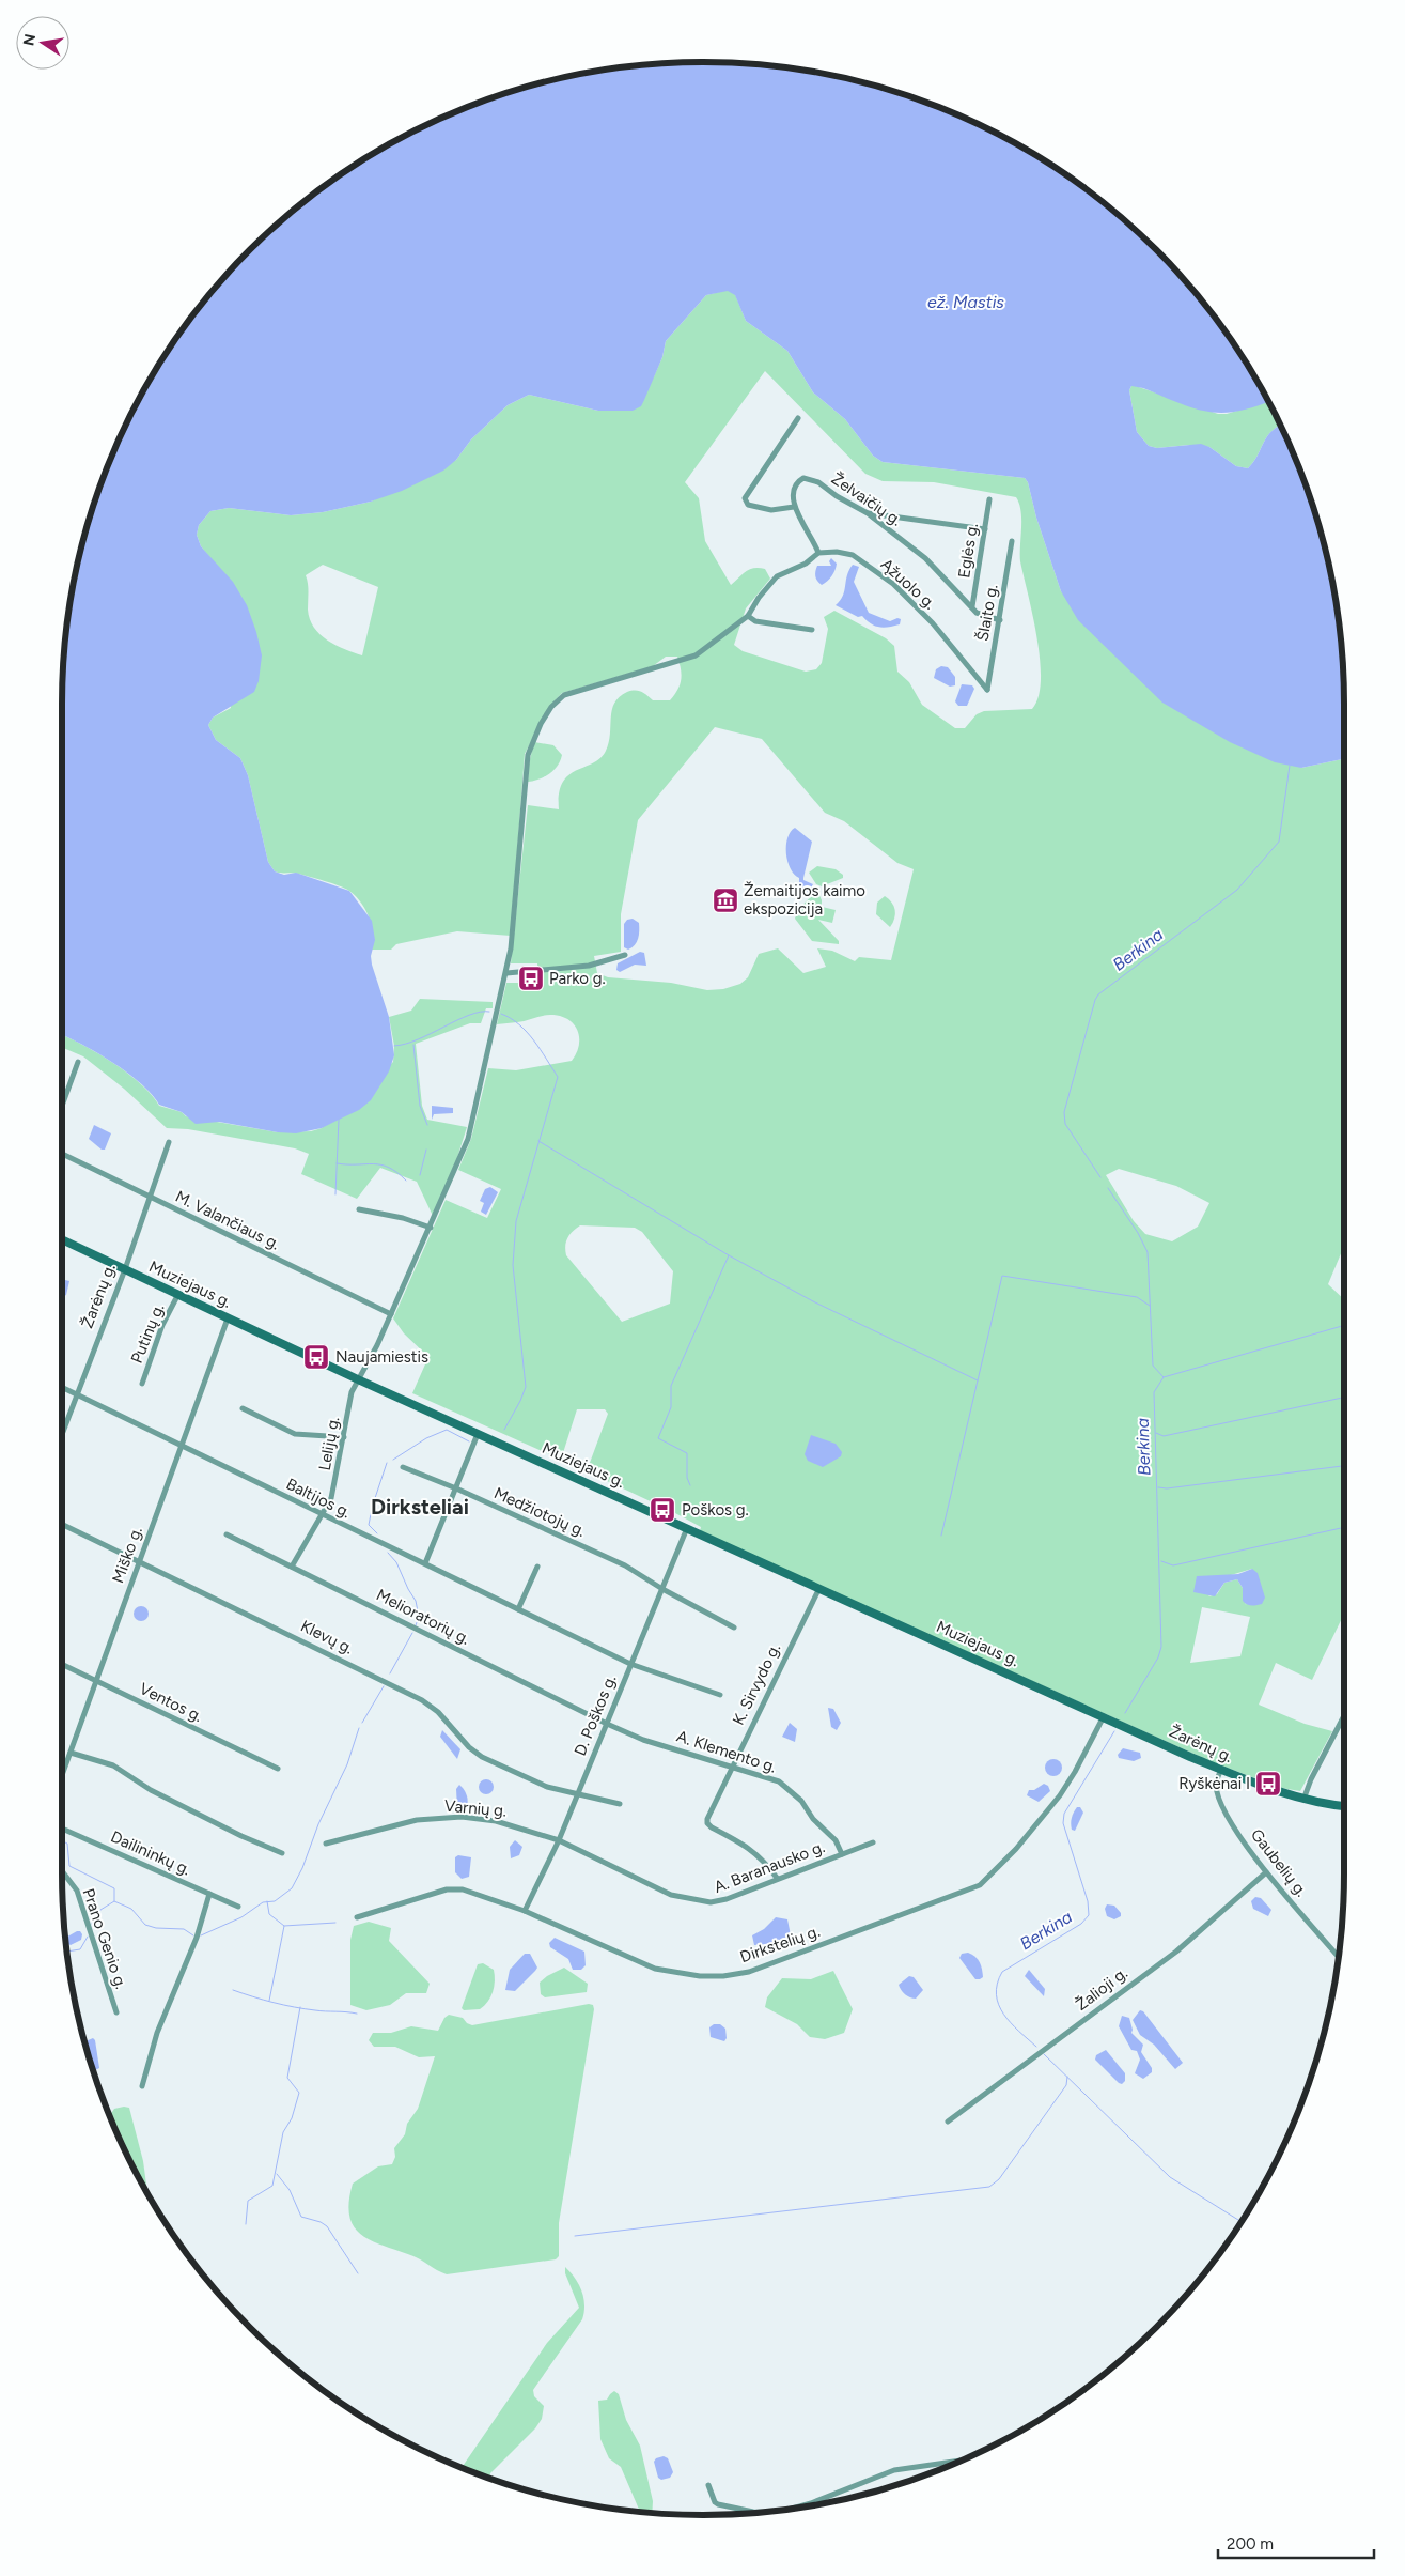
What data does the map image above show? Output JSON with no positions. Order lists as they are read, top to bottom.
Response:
{
  "streets": {
    "main road": ["Muziejaus g.", "Žarėnų g."],
    "street": [
      "Želvaičių g.",
      "Eglės g.",
      "Ąžuolo g.",
      "Šlaito g.",
      "M. Valančiaus g.",
      "Putinų g.",
      "Lelijų g.",
      "Baltijos g.",
      "Medžiotojų g.",
      "Miško g.",
      "Melioratorių g.",
      "Klevų g.",
      "K. Sirvydo g.",
      "Ventos g.",
      "D. Poškos g.",
      "A. Klemento g.",
      "Varnių g.",
      "Dailininkų g.",
      "Gaubelių g.",
      "A. Baranausko g.",
      "Prano Genio g.",
      "Dirkstelių g.",
      "Žalioji g."
    ]
  },
  "crossings": [
    ["Želvaičių g.", "Eglės g."],
    ["Želvaičių g.", "Šlaito g."],
    ["Ąžuolo g.", "Šlaito g."],
    ["M. Valančiaus g.", "Žarėnų g."],
    ["Muziejaus g.", "Žarėnų g."],
    ["Muziejaus g.", "Putinų g."],
    ["Muziejaus g.", "Lelijų g."],
    ["Muziejaus g.", "Miško g."],
    ["Muziejaus g.", "K. Sirvydo g."],
    ["Muziejaus g.", "D. Poškos g."],
    ["Muziejaus g.", "Dirkstelių g."],
    ["Žarėnų g.", "Baltijos g."],
    ["Žarėnų g.", "Gaubelių g."],
    ["Žarėnų g.", "Dirkstelių g."],
    ["Lelijų g.", "Baltijos g."],
    ["Lelijų g.", "Melioratorių g."],
    ["Baltijos g.", "Miško g."],
    ["Baltijos g.", "D. Poškos g."],
    ["Medžiotojų g.", "D. Poškos g."],
    ["Miško g.", "Klevų g."],
    ["Miško g.", "Ventos g."],
    ["Melioratorių g.", "D. Poškos g."],
    ["Melioratorių g.", "A. Klemento g."],
    ["Klevų g.", "D. Poškos g."],
    ["K. Sirvydo g.", "A. Klemento g."],
    ["K. Sirvydo g.", "A. Baranausko g."],
    ["D. Poškos g.", "A. Klemento g."],
    ["D. Poškos g.", "Varnių g."],
    ["D. Poškos g.", "A. Baranausko g."],
    ["D. Poškos g.", "Dirkstelių g."],
    ["A. Klemento g.", "A. Baranausko g."],
    ["Varnių g.", "A. Baranausko g."],
    ["Gaubelių g.", "Žalioji g."]
  ],
  "districts": ["Dirksteliai"],
  "water": ["ež. Mastis", "Berkina"],
  "places": {
    "museum": ["Žemaitijos kaimo ekspozicija"],
    "bus stop": [
      "Parko g.",
      "Naujamiestis",
      "Poškos g.",
      "Ryškėnai I"
    ]
  },
  "scale_bar": "200 m",
  "north": "left"
}
